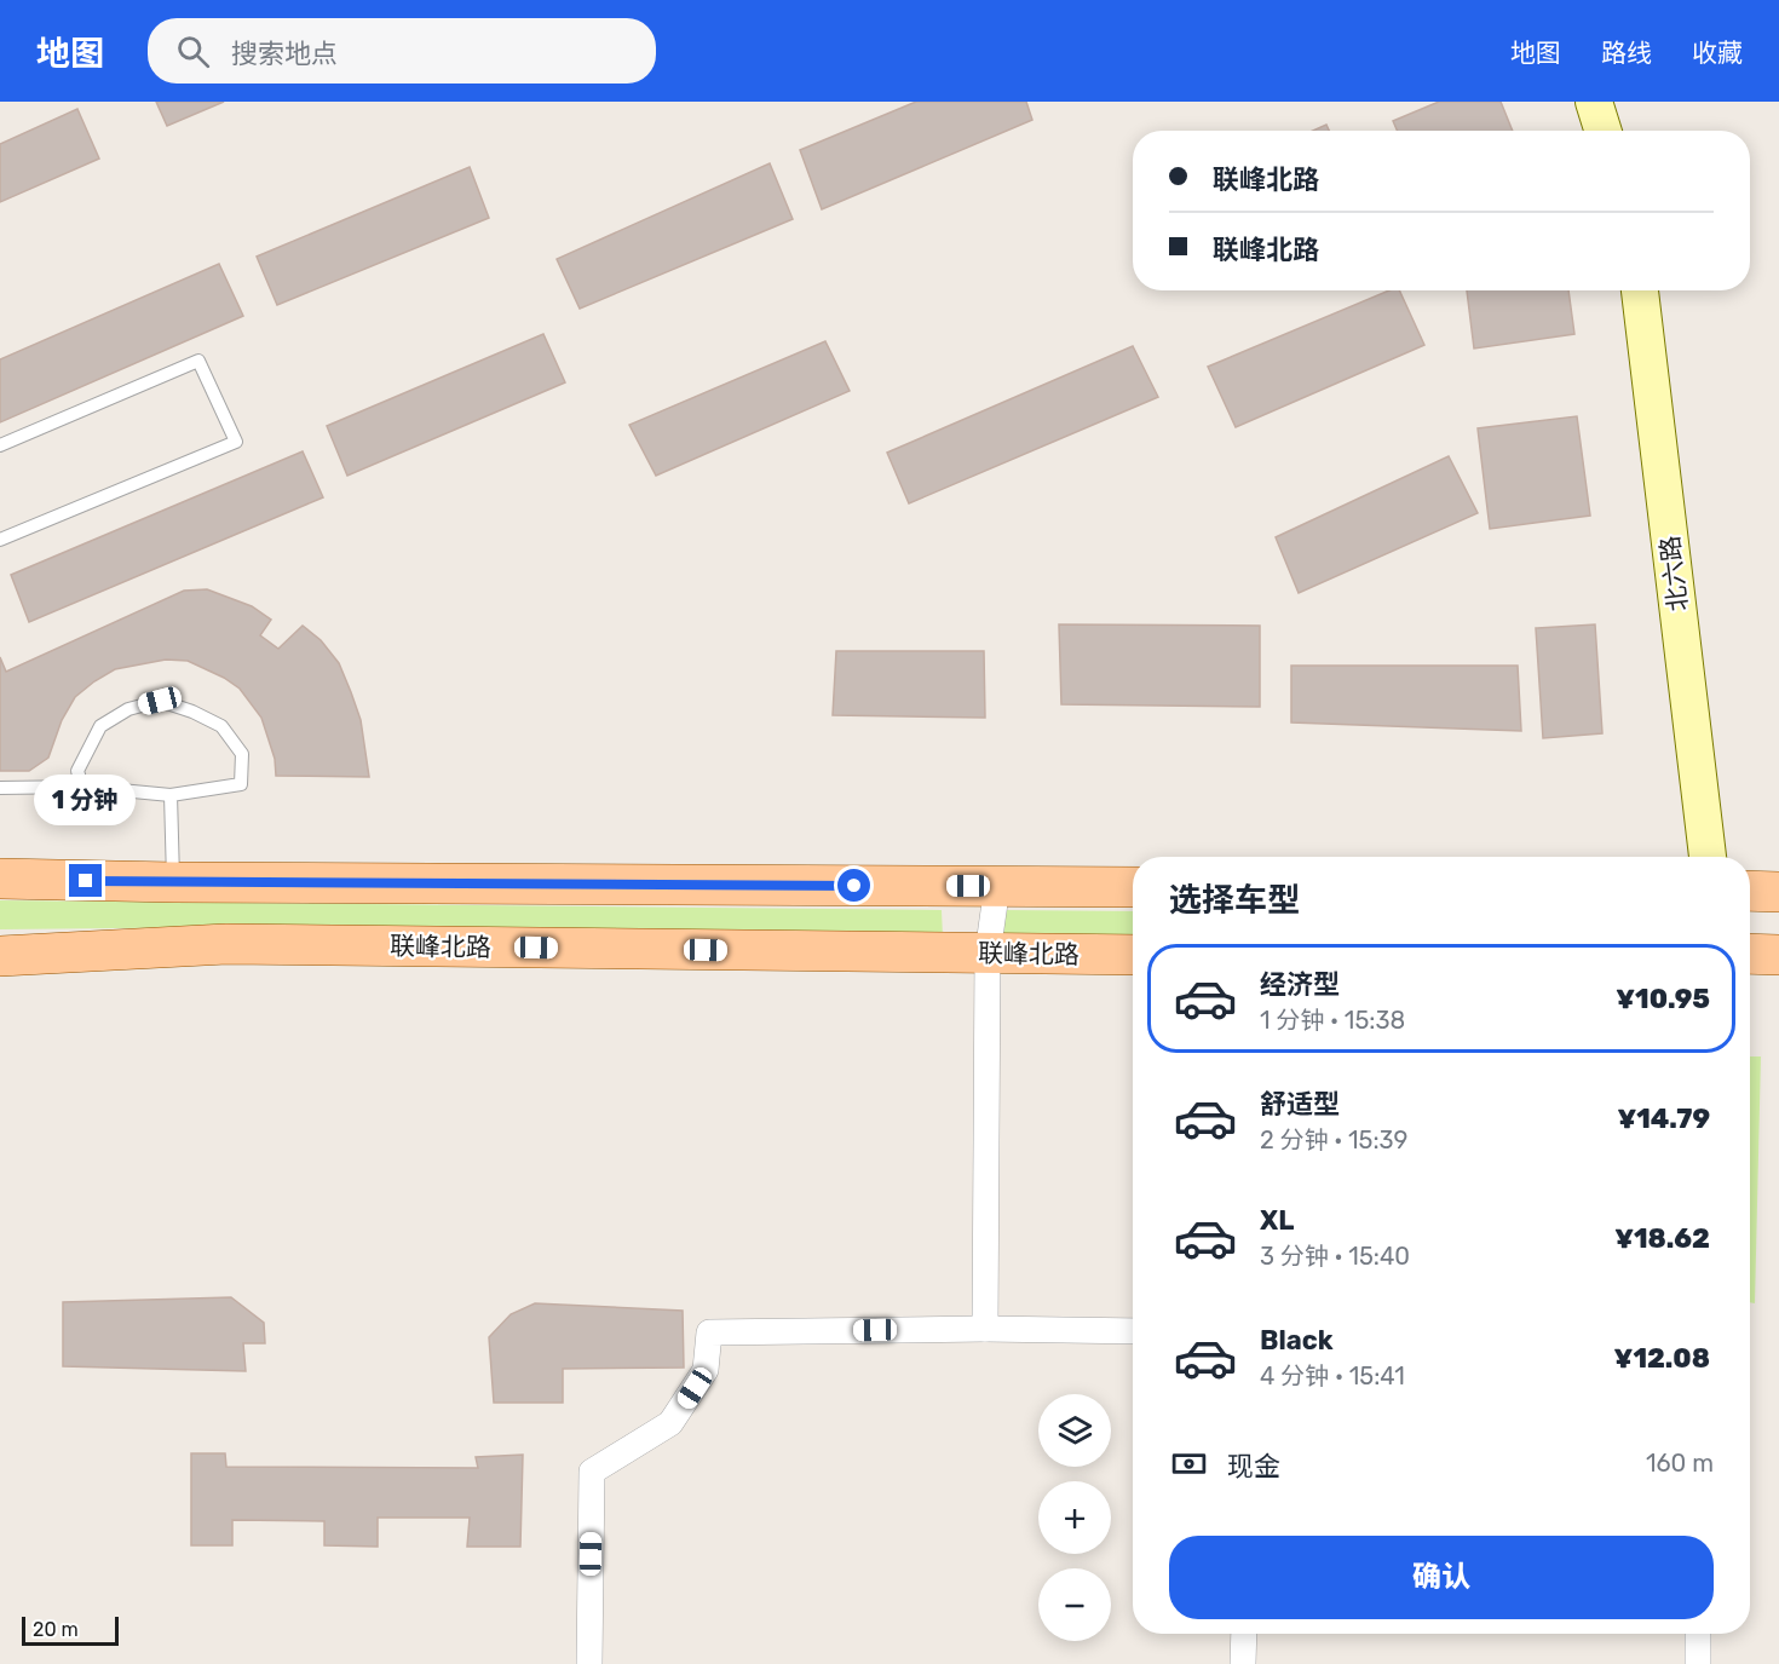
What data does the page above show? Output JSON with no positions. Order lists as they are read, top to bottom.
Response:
{
  "streets": {
    "main road": ["联峰北路"],
    "street": ["北六路"]
  },
  "scale_bar": "20 m",
  "page": {
    "header": "地图",
    "search": "搜索地点",
    "nav": ["地图", "路线", "收藏"],
    "banner": ["联峰北路", "联峰北路"],
    "bubble": "1 分钟",
    "heading": "选择车型",
    "list": [
      {
        "name": "经济型",
        "note": "1 分钟 · 15:38",
        "value": "¥10.95"
      },
      {
        "name": "舒适型",
        "note": "2 分钟 · 15:39",
        "value": "¥14.79"
      },
      {
        "name": "XL",
        "note": "3 分钟 · 15:40",
        "value": "¥18.62"
      },
      {
        "name": "Black",
        "note": "4 分钟 · 15:41",
        "value": "¥12.08"
      }
    ],
    "map_buttons": ["+", "−"],
    "pay": ["现金", "160 m"],
    "buttons": "确认",
    "scale": "20 m"
  }
}
